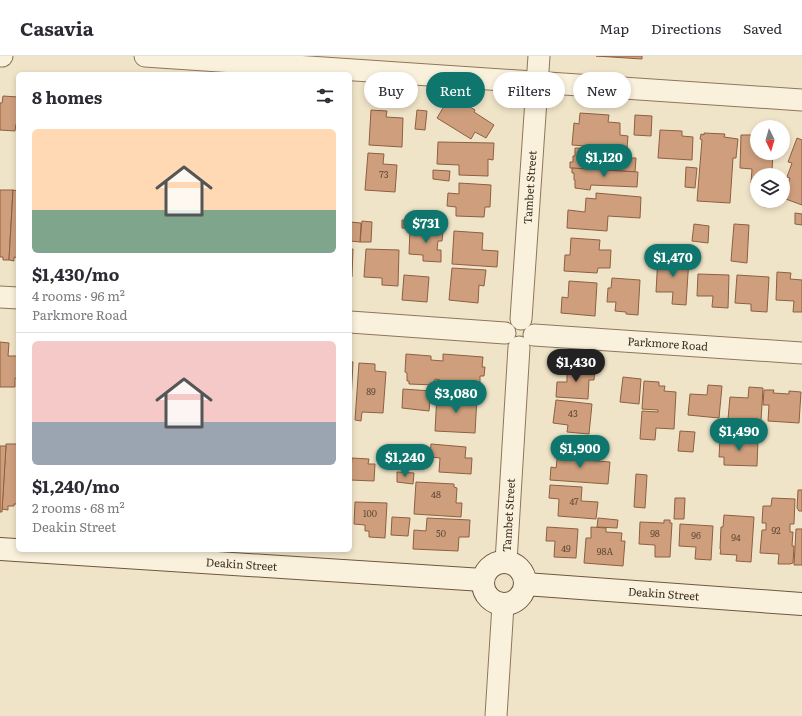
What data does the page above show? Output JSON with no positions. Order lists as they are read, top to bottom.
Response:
{
  "streets": {
    "street": ["Tambet Street", "Parkmore Road", "Deakin Street"]
  },
  "crossings": [
    ["Tambet Street", "Parkmore Road"],
    ["Tambet Street", "Deakin Street"]
  ],
  "house_numbers": [
    "73",
    "89",
    "43",
    "48",
    "47",
    "100",
    "92",
    "50",
    "98",
    "96",
    "94",
    "49",
    "98A"
  ],
  "north": "bottom",
  "page": {
    "header": "Casavia",
    "nav": ["Map", "Directions", "Saved"],
    "chip": [
      "Buy",
      "Rent",
      "Filters",
      "New"
    ],
    "heading": "8 homes",
    "list": [
      {
        "name": "$1,430/mo",
        "note": "4 rooms · 96 m² · Parkmore Road"
      },
      {
        "name": "$1,240/mo",
        "note": "2 rooms · 68 m² · Deakin Street"
      }
    ],
    "price": [
      "$1,120",
      "$731",
      "$1,470",
      "$1,430",
      "$3,080",
      "$1,490",
      "$1,900",
      "$1,240"
    ]
  }
}
